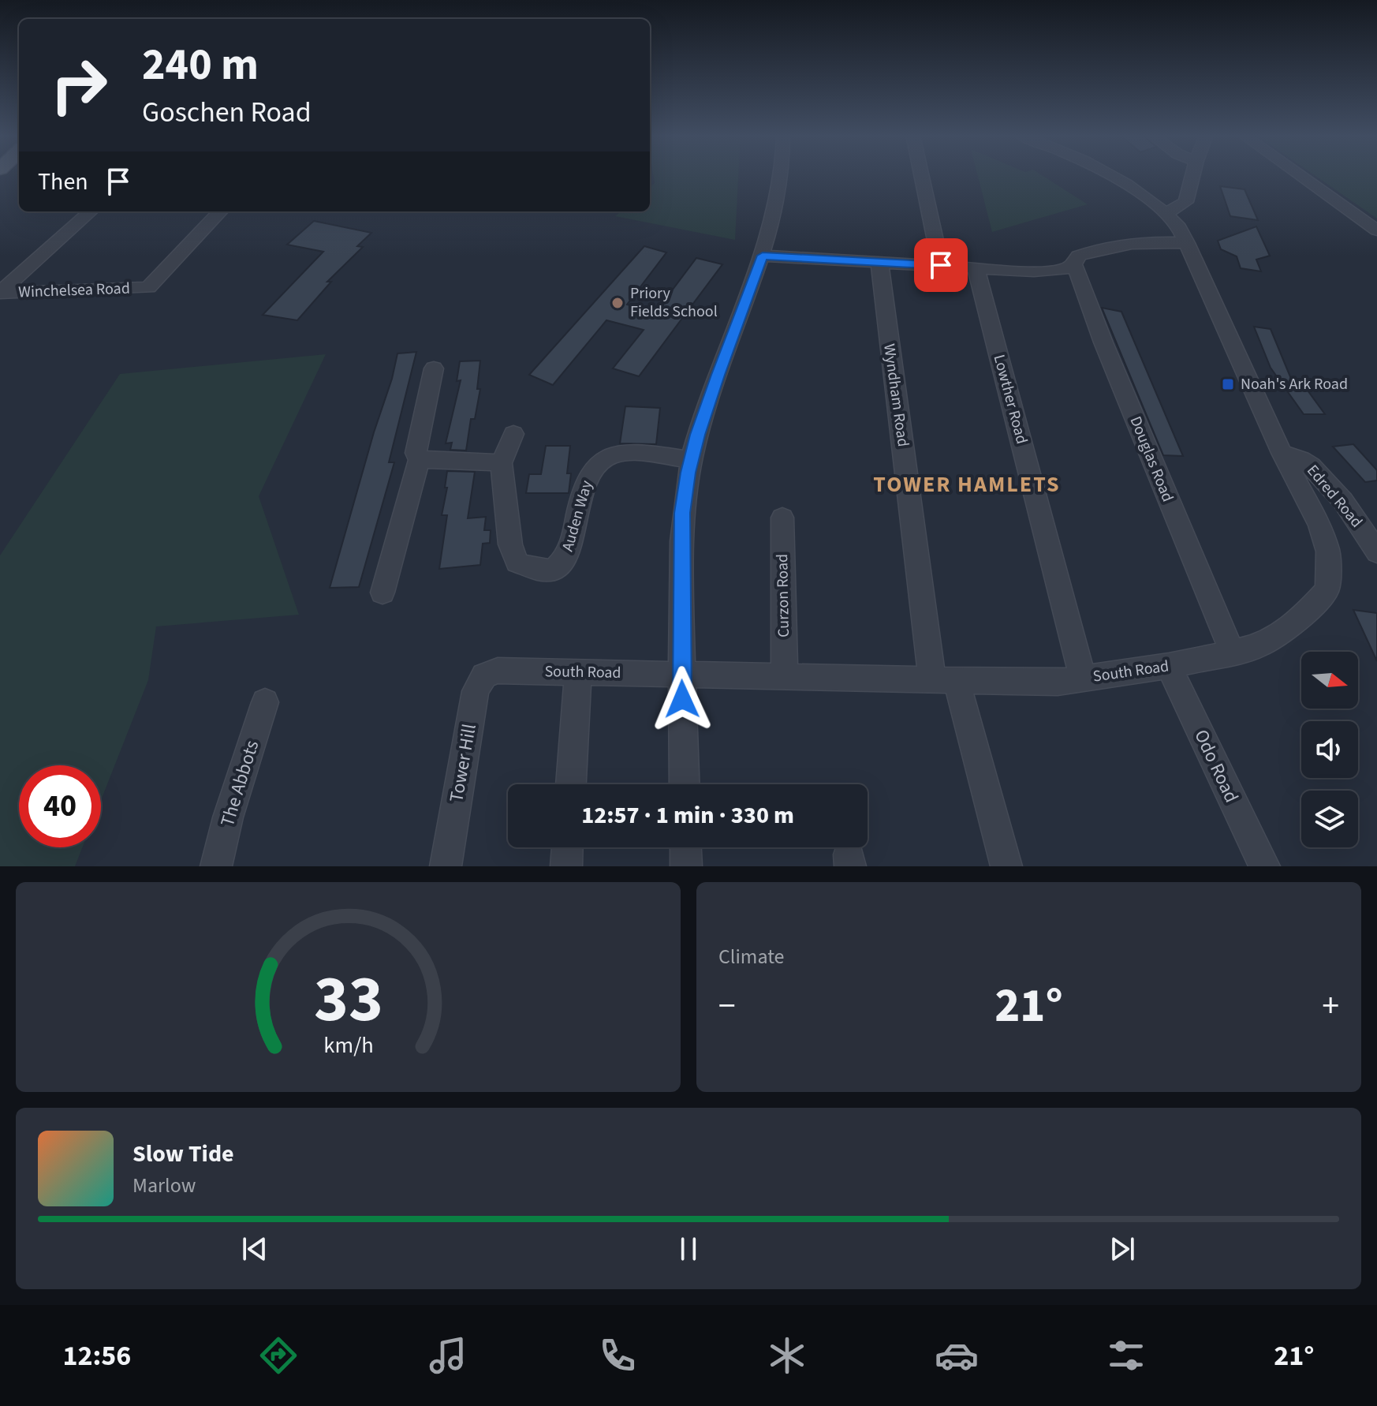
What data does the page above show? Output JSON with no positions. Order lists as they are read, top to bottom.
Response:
{
  "streets": {
    "street": [
      "Winchelsea Road",
      "Wyndham Road",
      "Lowther Road",
      "Douglas Road",
      "Edred Road",
      "Auden Way",
      "Curzon Road",
      "South Road",
      "Tower Hill",
      "Odo Road",
      "The Abbots"
    ]
  },
  "crossings": [
    ["Wyndham Road", "South Road"],
    ["Lowther Road", "South Road"],
    ["Douglas Road", "South Road"],
    ["Edred Road", "South Road"],
    ["Curzon Road", "South Road"],
    ["South Road", "Tower Hill"],
    ["South Road", "Odo Road"]
  ],
  "districts": ["TOWER HAMLETS"],
  "places": {
    "other": ["Priory Fields School"],
    "transit": ["Noah's Ark Road"]
  },
  "north": "right",
  "page": {
    "turn": ["240 m", "Goschen Road"],
    "then": "Then",
    "limit": "40",
    "trip": "12:57 · 1 min · 330 m",
    "tile": "Climate",
    "heat": ["−", "21°", "+"],
    "song": ["Slow Tide", "Marlow"],
    "tabs": ["12:56", "21°"],
    "gauge": ["33", "km/h"]
  }
}
